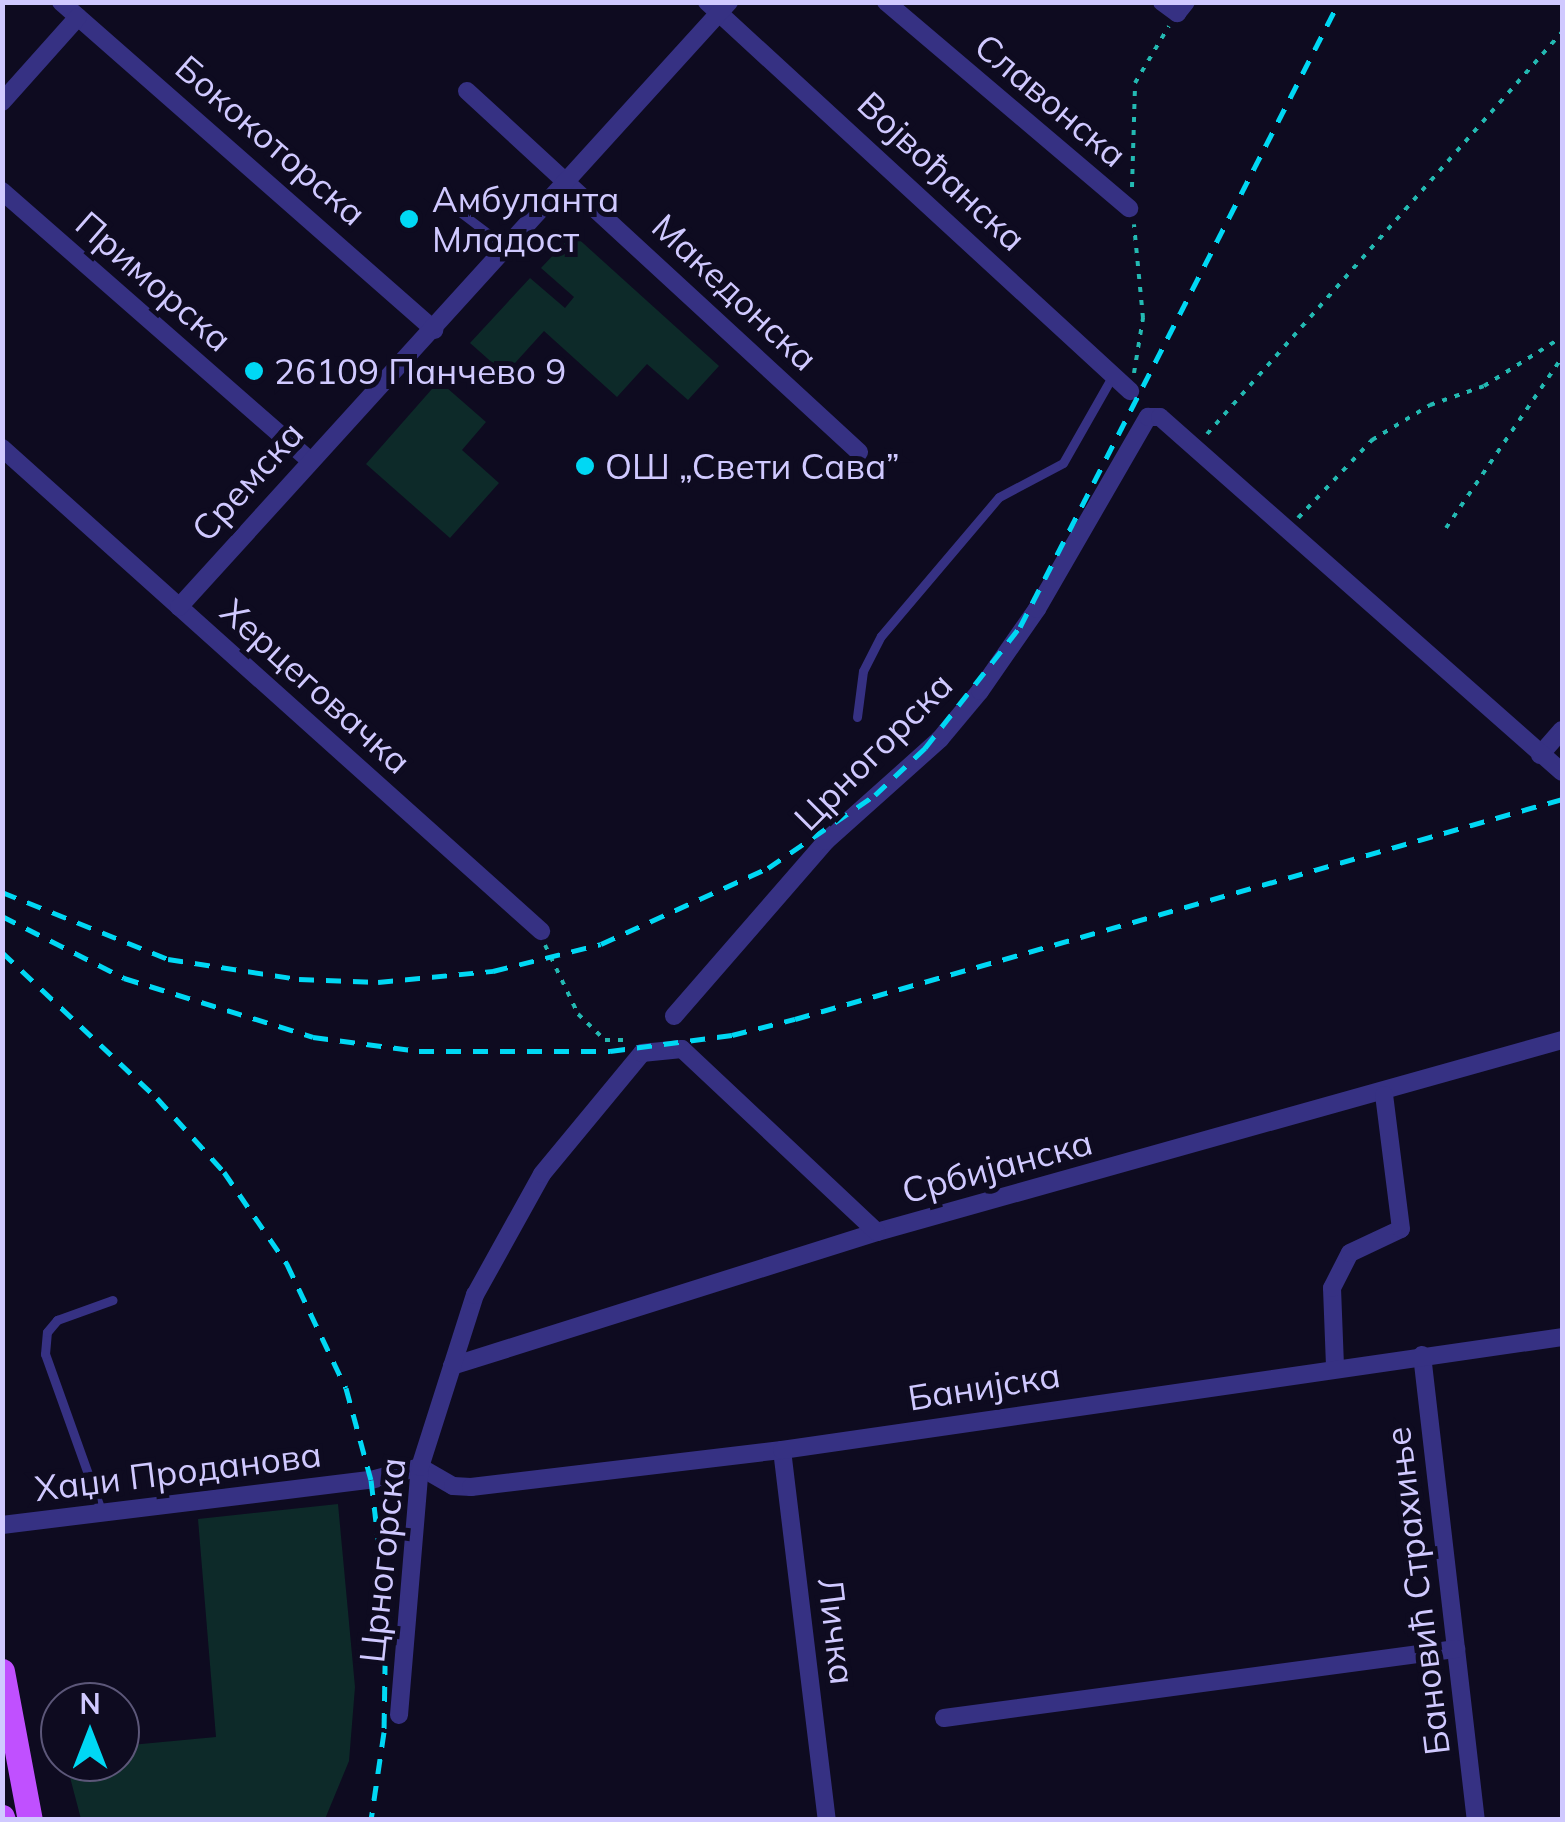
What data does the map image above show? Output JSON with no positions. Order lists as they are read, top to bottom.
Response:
{
  "streets": {
    "street": [
      "Славонска",
      "Бококоторска",
      "Војвођанска",
      "Приморска",
      "Македонска",
      "Сремска",
      "Херцеговачка",
      "Црногорска",
      "Србијанска",
      "Банијска",
      "Хаџи Проданова",
      "Бановић Страхиње",
      "Личка"
    ]
  },
  "crossings": [
    ["Бококоторска", "Сремска"],
    ["Војвођанска", "Сремска"],
    ["Приморска", "Сремска"],
    ["Македонска", "Сремска"],
    ["Сремска", "Херцеговачка"],
    ["Црногорска", "Србијанска"],
    ["Црногорска", "Банијска"],
    ["Црногорска", "Хаџи Проданова"],
    ["Банијска", "Хаџи Проданова"],
    ["Банијска", "Бановић Страхиње"],
    ["Банијска", "Личка"]
  ],
  "places": ["Амбуланта Младост", "26109 Панчево 9", "ОШ „Свети Сава”"],
  "north": "top"
}
